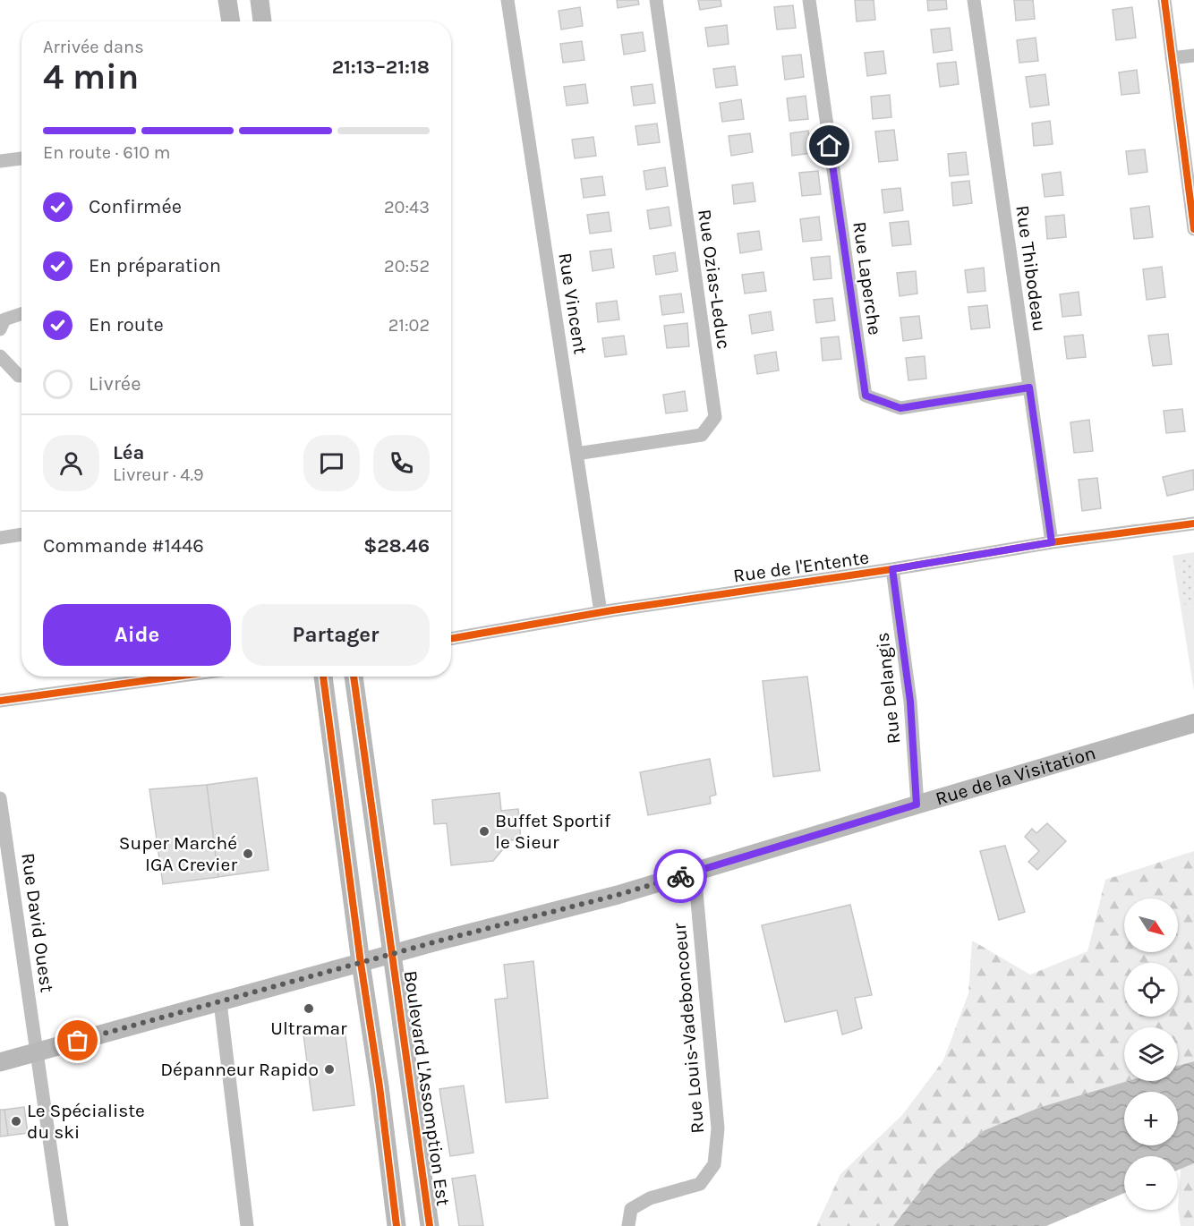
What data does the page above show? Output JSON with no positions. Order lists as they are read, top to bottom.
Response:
{
  "streets": {
    "main road": ["Rue de la Visitation", "Boulevard L'Assomption Est"],
    "street": [
      "Rue Thibodeau",
      "Rue Laperche",
      "Rue Ozias-Leduc",
      "Rue Vincent",
      "Rue de l'Entente",
      "Rue Delangis",
      "Rue David Ouest",
      "Rue Louis-Vadeboncoeur"
    ]
  },
  "crossings": [
    ["Rue Thibodeau", "Rue Laperche"],
    ["Rue Thibodeau", "Rue de l'Entente"],
    ["Rue Ozias-Leduc", "Rue Vincent"],
    ["Rue Vincent", "Rue de l'Entente"],
    ["Rue de l'Entente", "Rue Delangis"],
    ["Rue Delangis", "Rue de la Visitation"],
    ["Rue de la Visitation", "Rue David Ouest"],
    ["Rue de la Visitation", "Rue Louis-Vadeboncoeur"],
    ["Rue de la Visitation", "Boulevard L'Assomption Est"]
  ],
  "places": [
    "Buffet Sportif le Sieur",
    "Super Marché IGA Crevier",
    "Ultramar",
    "Dépanneur Rapido",
    "Le Spécialiste du ski"
  ],
  "north": "bottom right",
  "page": {
    "heading": ["4 min", "Arrivée dans", "21:13–21:18"],
    "panel": [
      "Léa",
      "Livreur · 4.9",
      "Commande #1446",
      "$28.46"
    ],
    "bar": "En route · 610 m",
    "list": [
      ["Confirmée", "20:43"],
      ["En préparation", "20:52"],
      ["En route", "21:02"],
      "Livrée"
    ],
    "buttons": ["Aide", "Partager"],
    "map_buttons": ["+", "−"]
  }
}
